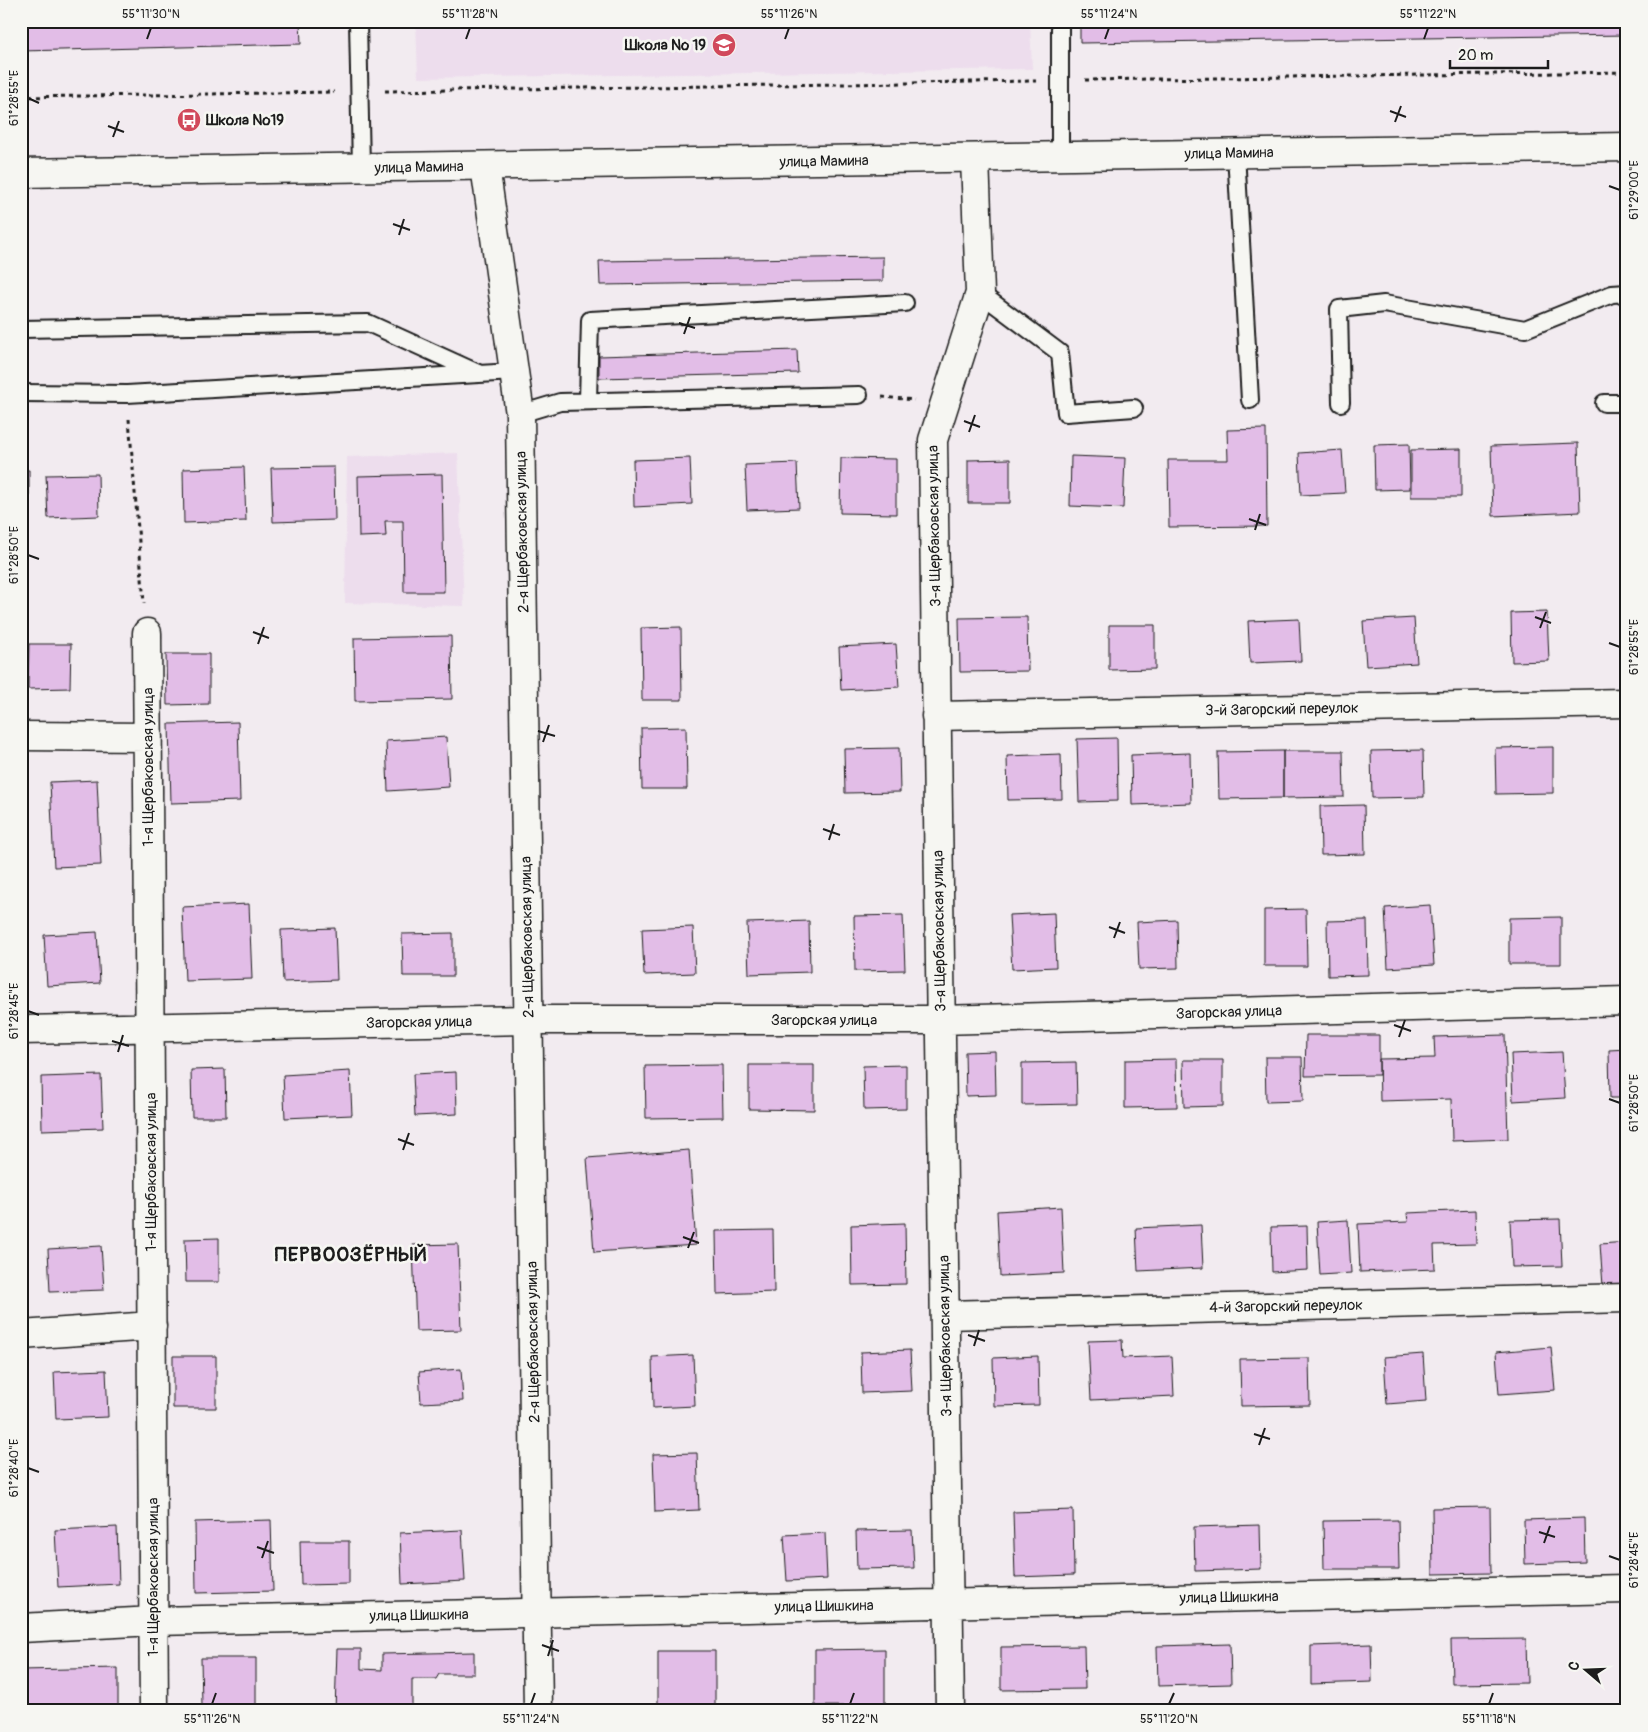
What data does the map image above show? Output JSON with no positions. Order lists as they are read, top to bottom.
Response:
{
  "streets": {
    "street": [
      "улица Мамина",
      "3-я Щербаковская улица",
      "2-я Щербаковская улица",
      "3-й Загорский переулок",
      "1-я Щербаковская улица",
      "Загорская улица",
      "4-й Загорский переулок",
      "улица Шишкина"
    ]
  },
  "crossings": [
    ["улица Мамина", "3-я Щербаковская улица"],
    ["улица Мамина", "2-я Щербаковская улица"],
    ["3-я Щербаковская улица", "3-й Загорский переулок"],
    ["3-я Щербаковская улица", "Загорская улица"],
    ["3-я Щербаковская улица", "4-й Загорский переулок"],
    ["3-я Щербаковская улица", "улица Шишкина"],
    ["2-я Щербаковская улица", "Загорская улица"],
    ["2-я Щербаковская улица", "улица Шишкина"],
    ["1-я Щербаковская улица", "Загорская улица"],
    ["1-я Щербаковская улица", "улица Шишкина"]
  ],
  "districts": ["ПЕРВООЗЁРНЫЙ"],
  "places": {
    "school or university": ["Школа № 19"],
    "bus stop": ["Школа №19"]
  },
  "scale_bar": "20 m",
  "north": "left",
  "coordinates": [
    "55°11'30\"N",
    "55°11'28\"N",
    "55°11'26\"N",
    "55°11'24\"N",
    "55°11'22\"N",
    "61°28'55\"E",
    "61°29'00\"E",
    "61°28'50\"E",
    "61°28'45\"E",
    "61°28'40\"E",
    "55°11'20\"N",
    "55°11'18\"N"
  ]
}
